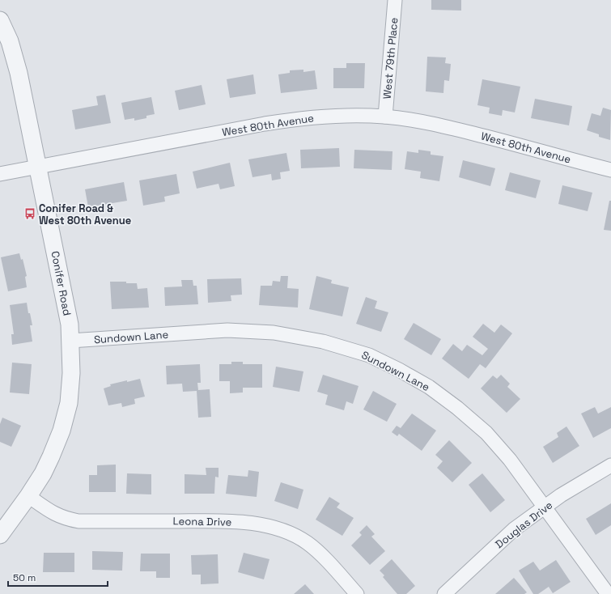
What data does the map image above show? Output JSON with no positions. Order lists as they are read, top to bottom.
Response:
{
  "streets": {
    "street": [
      "West 79th Place",
      "West 80th Avenue",
      "Conifer Road",
      "Sundown Lane",
      "Leona Drive",
      "Douglas Drive"
    ]
  },
  "crossings": [
    ["West 79th Place", "West 80th Avenue"],
    ["West 80th Avenue", "Conifer Road"],
    ["Conifer Road", "Sundown Lane"],
    ["Conifer Road", "Leona Drive"],
    ["Sundown Lane", "Douglas Drive"]
  ],
  "places": {
    "bus stop": ["Conifer Road & West 80th Avenue"]
  },
  "scale_bar": "50 m"
}
